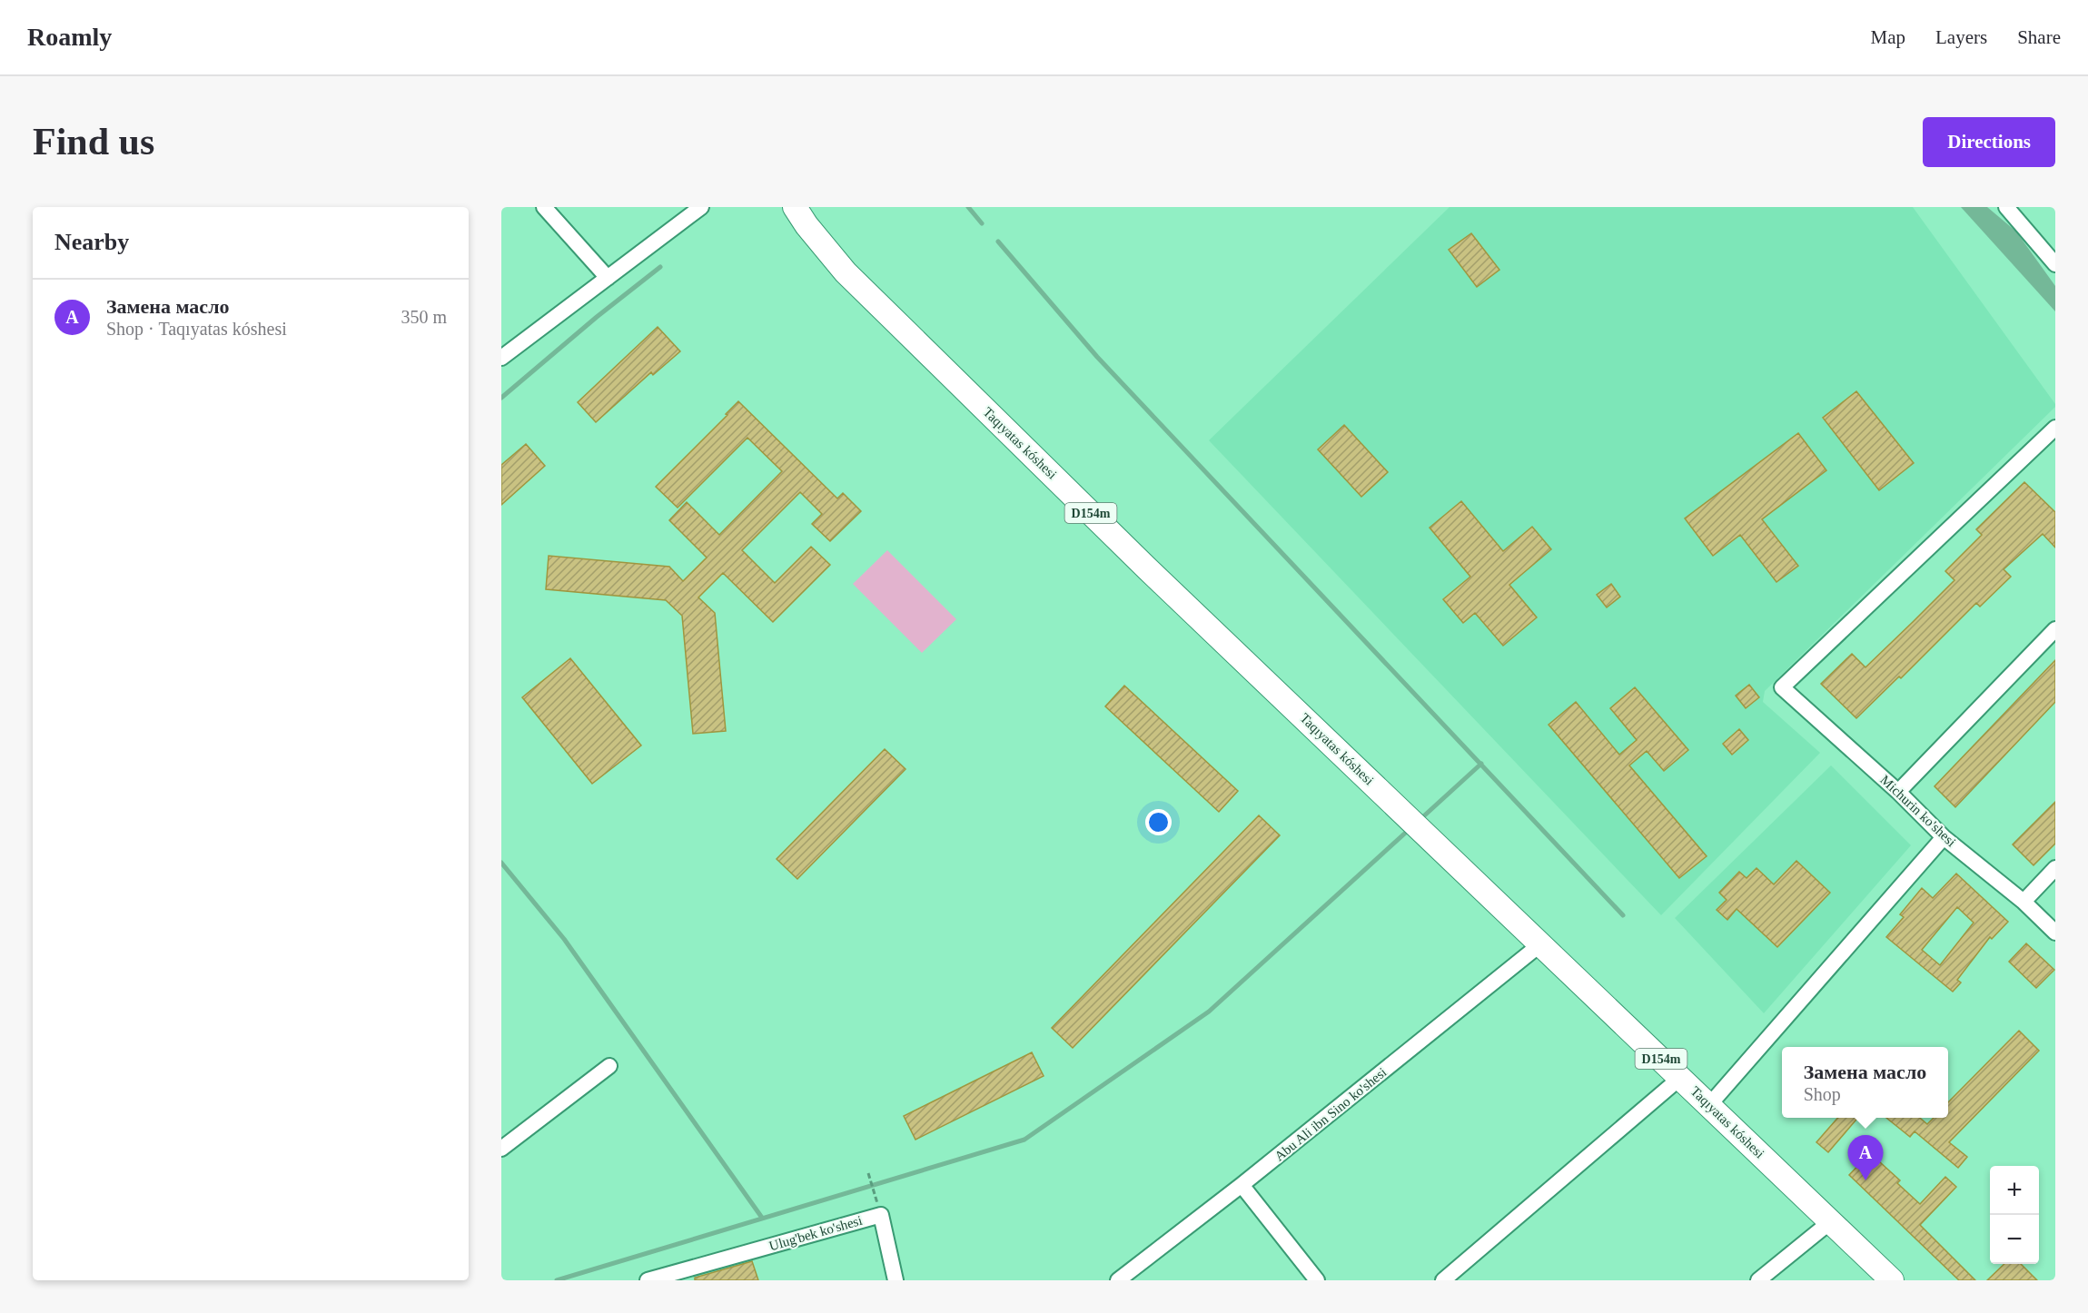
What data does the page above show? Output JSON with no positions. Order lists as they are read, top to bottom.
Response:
{
  "streets": {
    "main road": ["Taqıyatas kóshesi", "D154m"],
    "street": ["Michurin ko'shesi", "Abu Ali ibn Sino ko'shesi", "Ulug'bek ko'shesi"]
  },
  "crossings": [
    ["Taqıyatas kóshesi", "Abu Ali ibn Sino ko'shesi"]
  ],
  "page": {
    "header": "Roamly",
    "nav": ["Map", "Layers", "Share"],
    "buttons": "Directions",
    "title": "Find us",
    "heading": "Nearby",
    "list": [
      {
        "mark": "A",
        "name": "Замена масло",
        "note": "Shop · Taqıyatas kóshesi",
        "value": "350 m"
      }
    ],
    "popup": ["Замена масло", "Shop"],
    "pins": "A",
    "map_buttons": ["+", "−"]
  }
}
